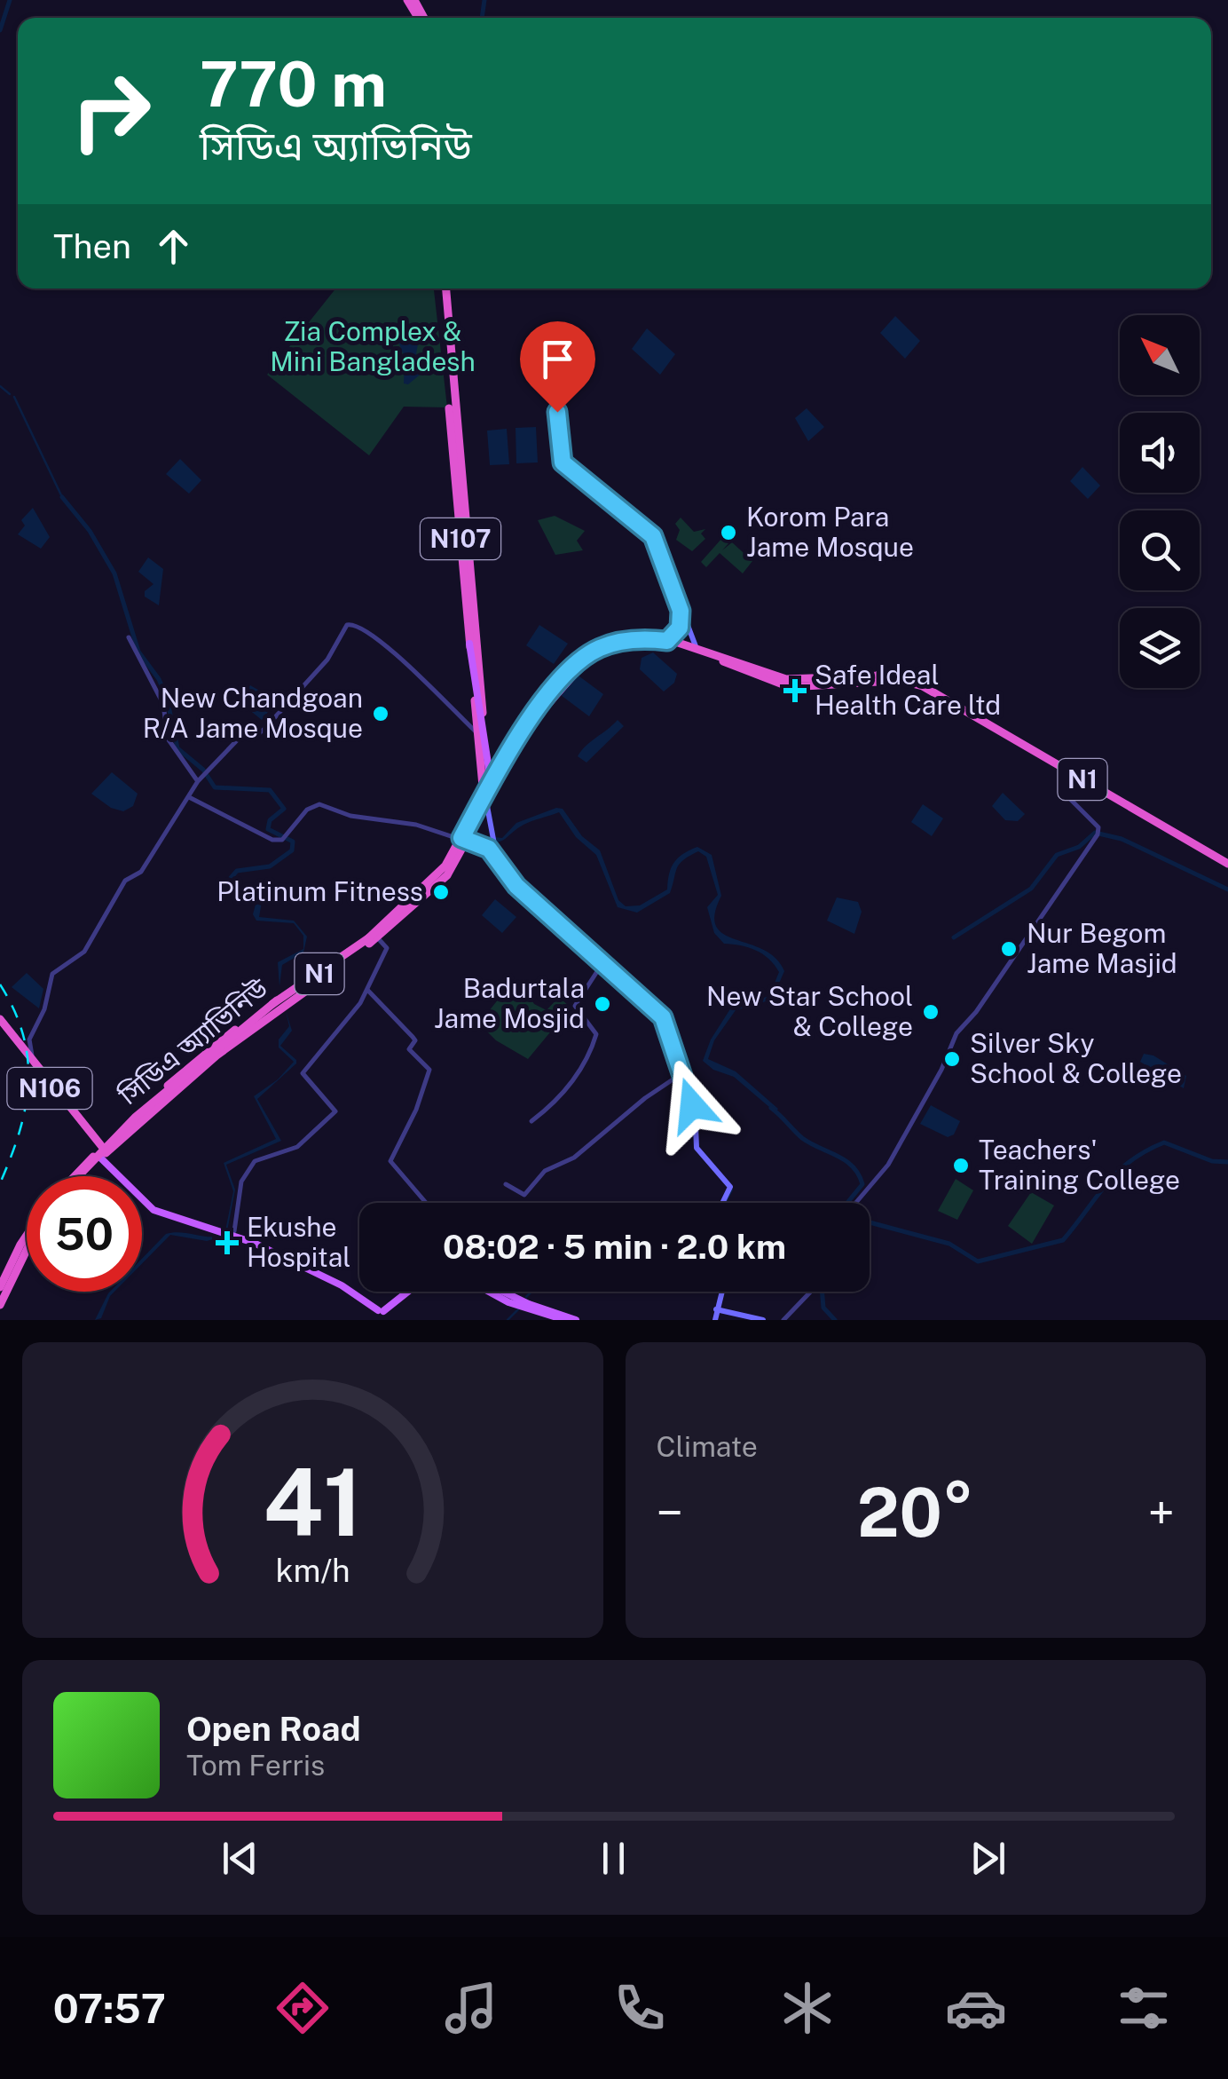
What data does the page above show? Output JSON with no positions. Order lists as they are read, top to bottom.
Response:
{
  "streets": {
    "highway": [
      "N107",
      "N1",
      "সিডিএ অ্যাভিনিউ",
      "N106"
    ]
  },
  "crossings": [
    ["N107", "N1"],
    ["N107", "সিডিএ অ্যাভিনিউ"],
    ["N1", "সিডিএ অ্যাভিনিউ"],
    ["সিডিএ অ্যাভিনিউ", "N106"]
  ],
  "parks": ["Zia Complex & Mini Bangladesh"],
  "places": {
    "other": [
      "Korom Para Jame Mosque",
      "New Chandgoan R/A Jame Mosque",
      "Platinum Fitness",
      "Nur Begom Jame Masjid",
      "Badurtala Jame Mosjid",
      "New Star School & College",
      "Silver Sky School & College",
      "Teachers' Training College"
    ],
    "health": ["Safe Ideal Health Care ltd", "Ekushe Hospital"]
  },
  "north": "top left",
  "page": {
    "turn": ["770 m", "সিডিএ অ্যাভিনিউ"],
    "then": "Then",
    "limit": "50",
    "trip": "08:02 · 5 min · 2.0 km",
    "tile": "Climate",
    "heat": ["−", "20°", "+"],
    "song": ["Open Road", "Tom Ferris"],
    "tabs": "07:57",
    "gauge": ["41", "km/h"]
  }
}
